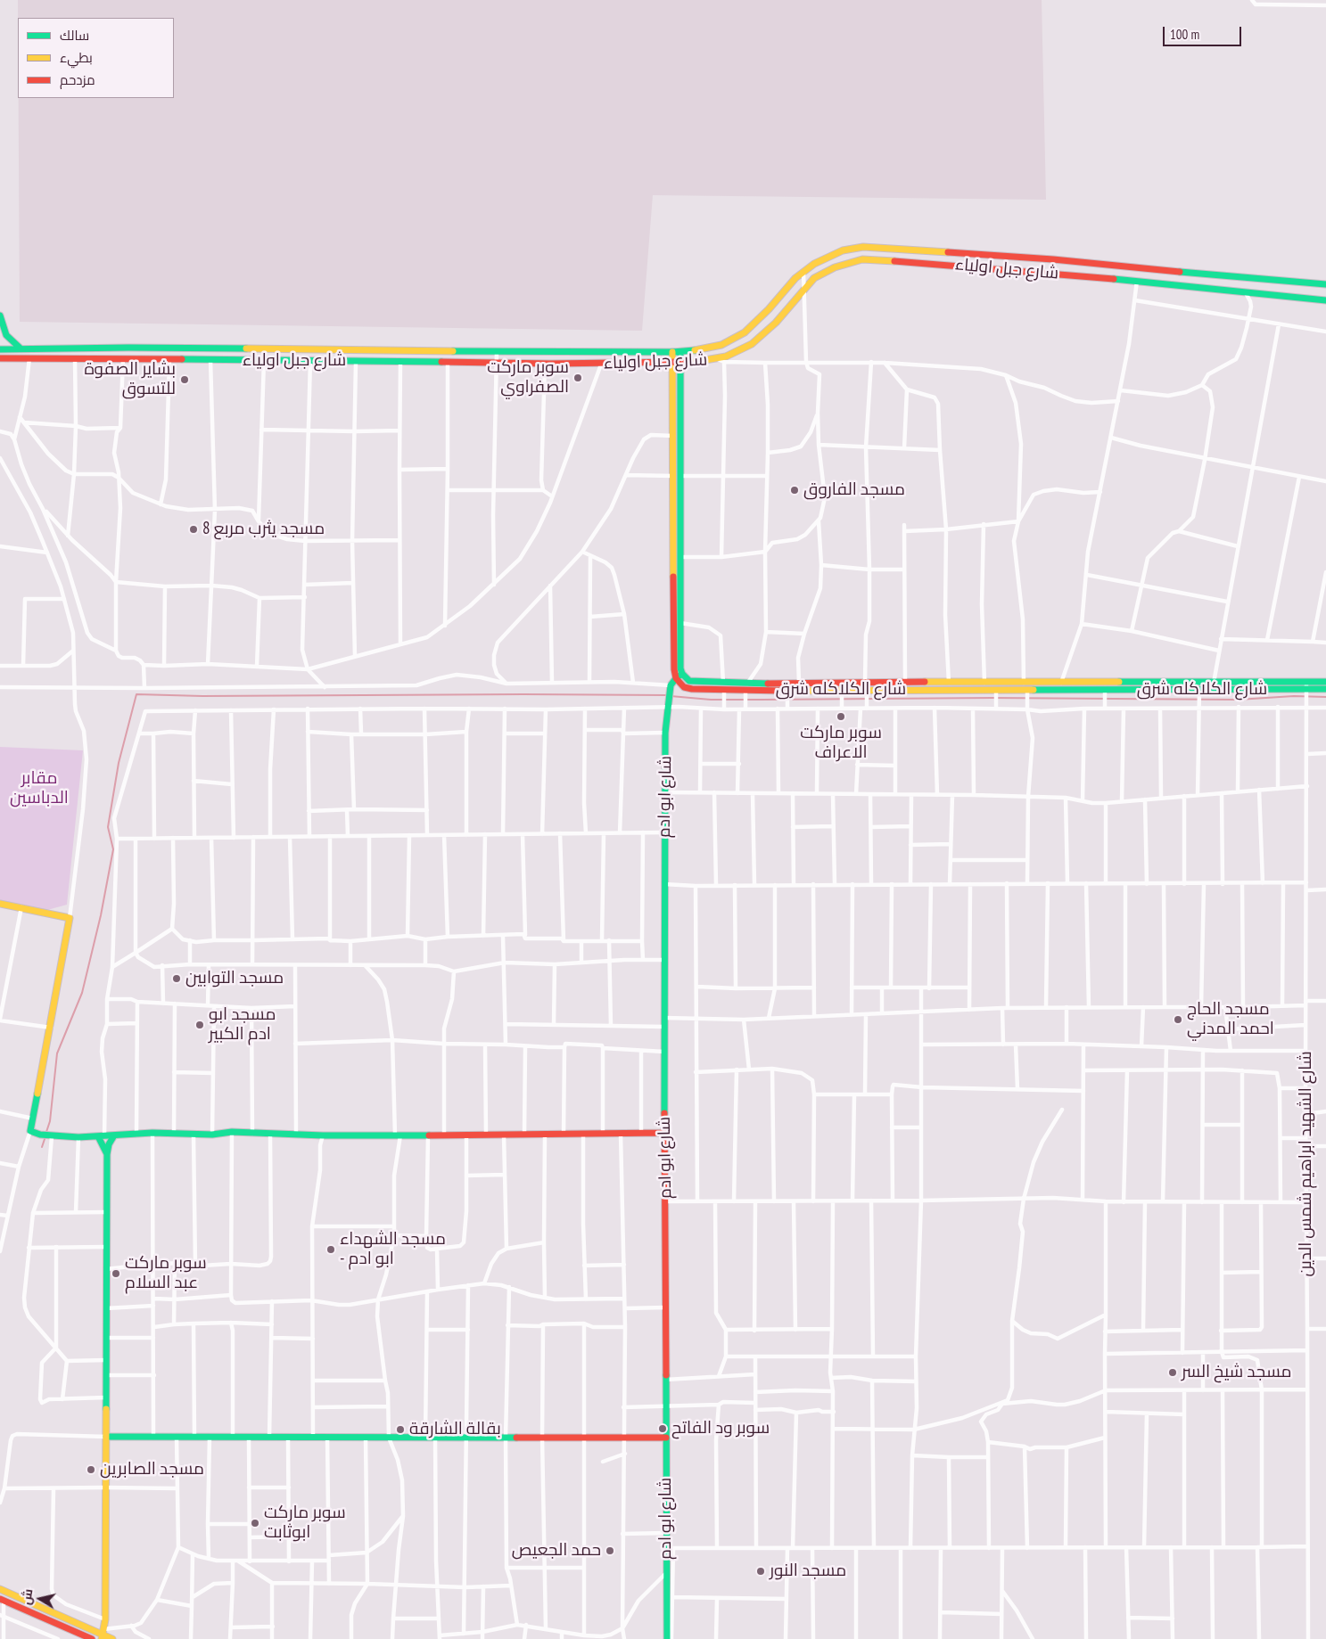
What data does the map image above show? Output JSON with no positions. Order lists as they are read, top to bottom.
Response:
{
  "streets": {
    "main road": ["شارع جبل اولياء", "شارع الكلاكله شرق", "شارع ابو ادم"],
    "street": ["شارع الشهيد ابراهيم شمس الدين"]
  },
  "crossings": [
    ["شارع الكلاكله شرق", "شارع ابو ادم"],
    ["شارع الكلاكله شرق", "شارع الشهيد ابراهيم شمس الدين"]
  ],
  "parks": ["مقابر الدباسين"],
  "places": [
    "سوبر ماركت الصفراوي",
    "بشاير الصفوة للتسوق",
    "مسجد الفاروق",
    "مسجد يثرب مربع 8",
    "سوبر ماركت الاعراف",
    "مسجد التوابين",
    "مسجد الحاج احمد المدني",
    "مسجد ابو ادم الكبير",
    "مسجد الشهداء - ابو ادم",
    "سوبر ماركت عبد السلام",
    "مسجد شيخ السر",
    "سوبر ود الفاتح",
    "بقالة الشارقة",
    "مسجد الصابرين",
    "سوبر ماركت ابوثابت",
    "حمد الجعيص",
    "مسجد النور"
  ],
  "legend": ["سالك", "بطيء", "مزدحم"],
  "scale_bar": "100 m",
  "north": "left"
}
